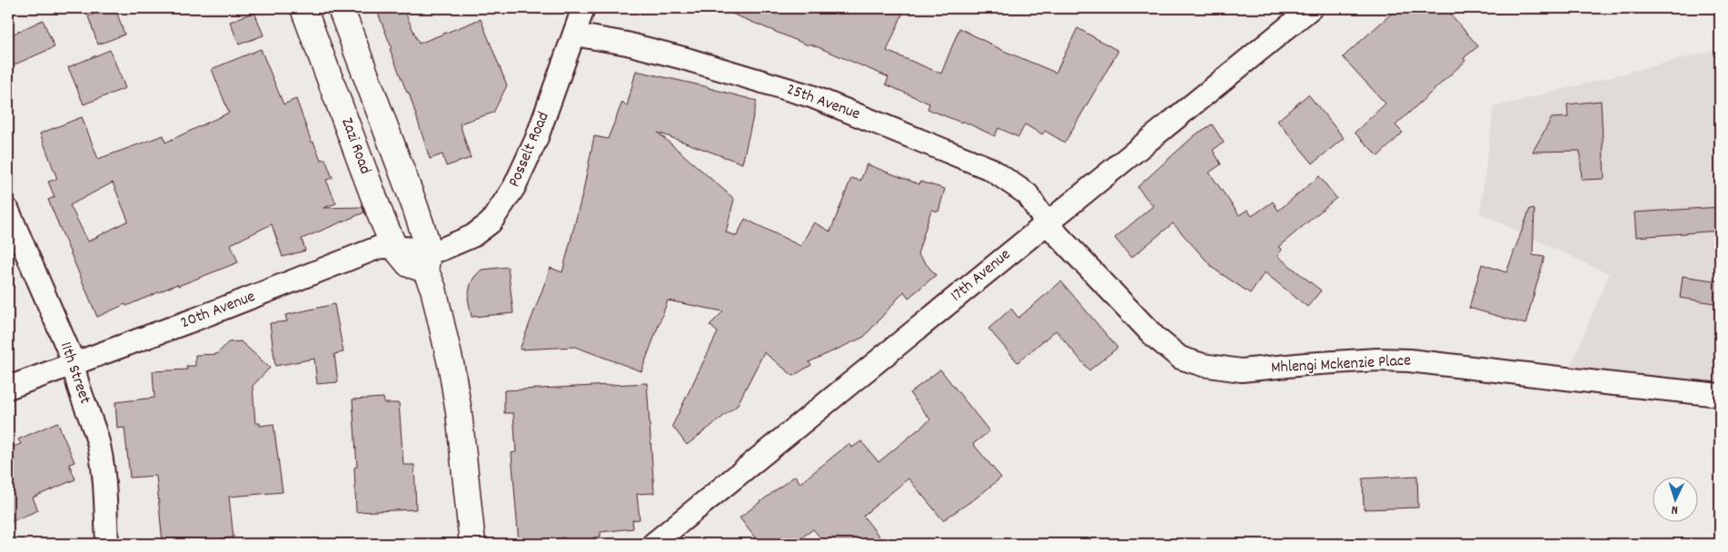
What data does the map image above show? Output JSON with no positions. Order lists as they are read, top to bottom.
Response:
{
  "streets": {
    "street": [
      "25th Avenue",
      "Zazi Road",
      "Posselt Road",
      "17th Avenue",
      "20th Avenue",
      "Mhlengi Mckenzie Place",
      "11th Street"
    ]
  },
  "crossings": [
    ["25th Avenue", "Posselt Road"],
    ["25th Avenue", "17th Avenue"],
    ["25th Avenue", "Mhlengi Mckenzie Place"],
    ["Zazi Road", "Posselt Road"],
    ["Zazi Road", "20th Avenue"],
    ["17th Avenue", "Mhlengi Mckenzie Place"],
    ["20th Avenue", "11th Street"]
  ],
  "north": "bottom"
}
